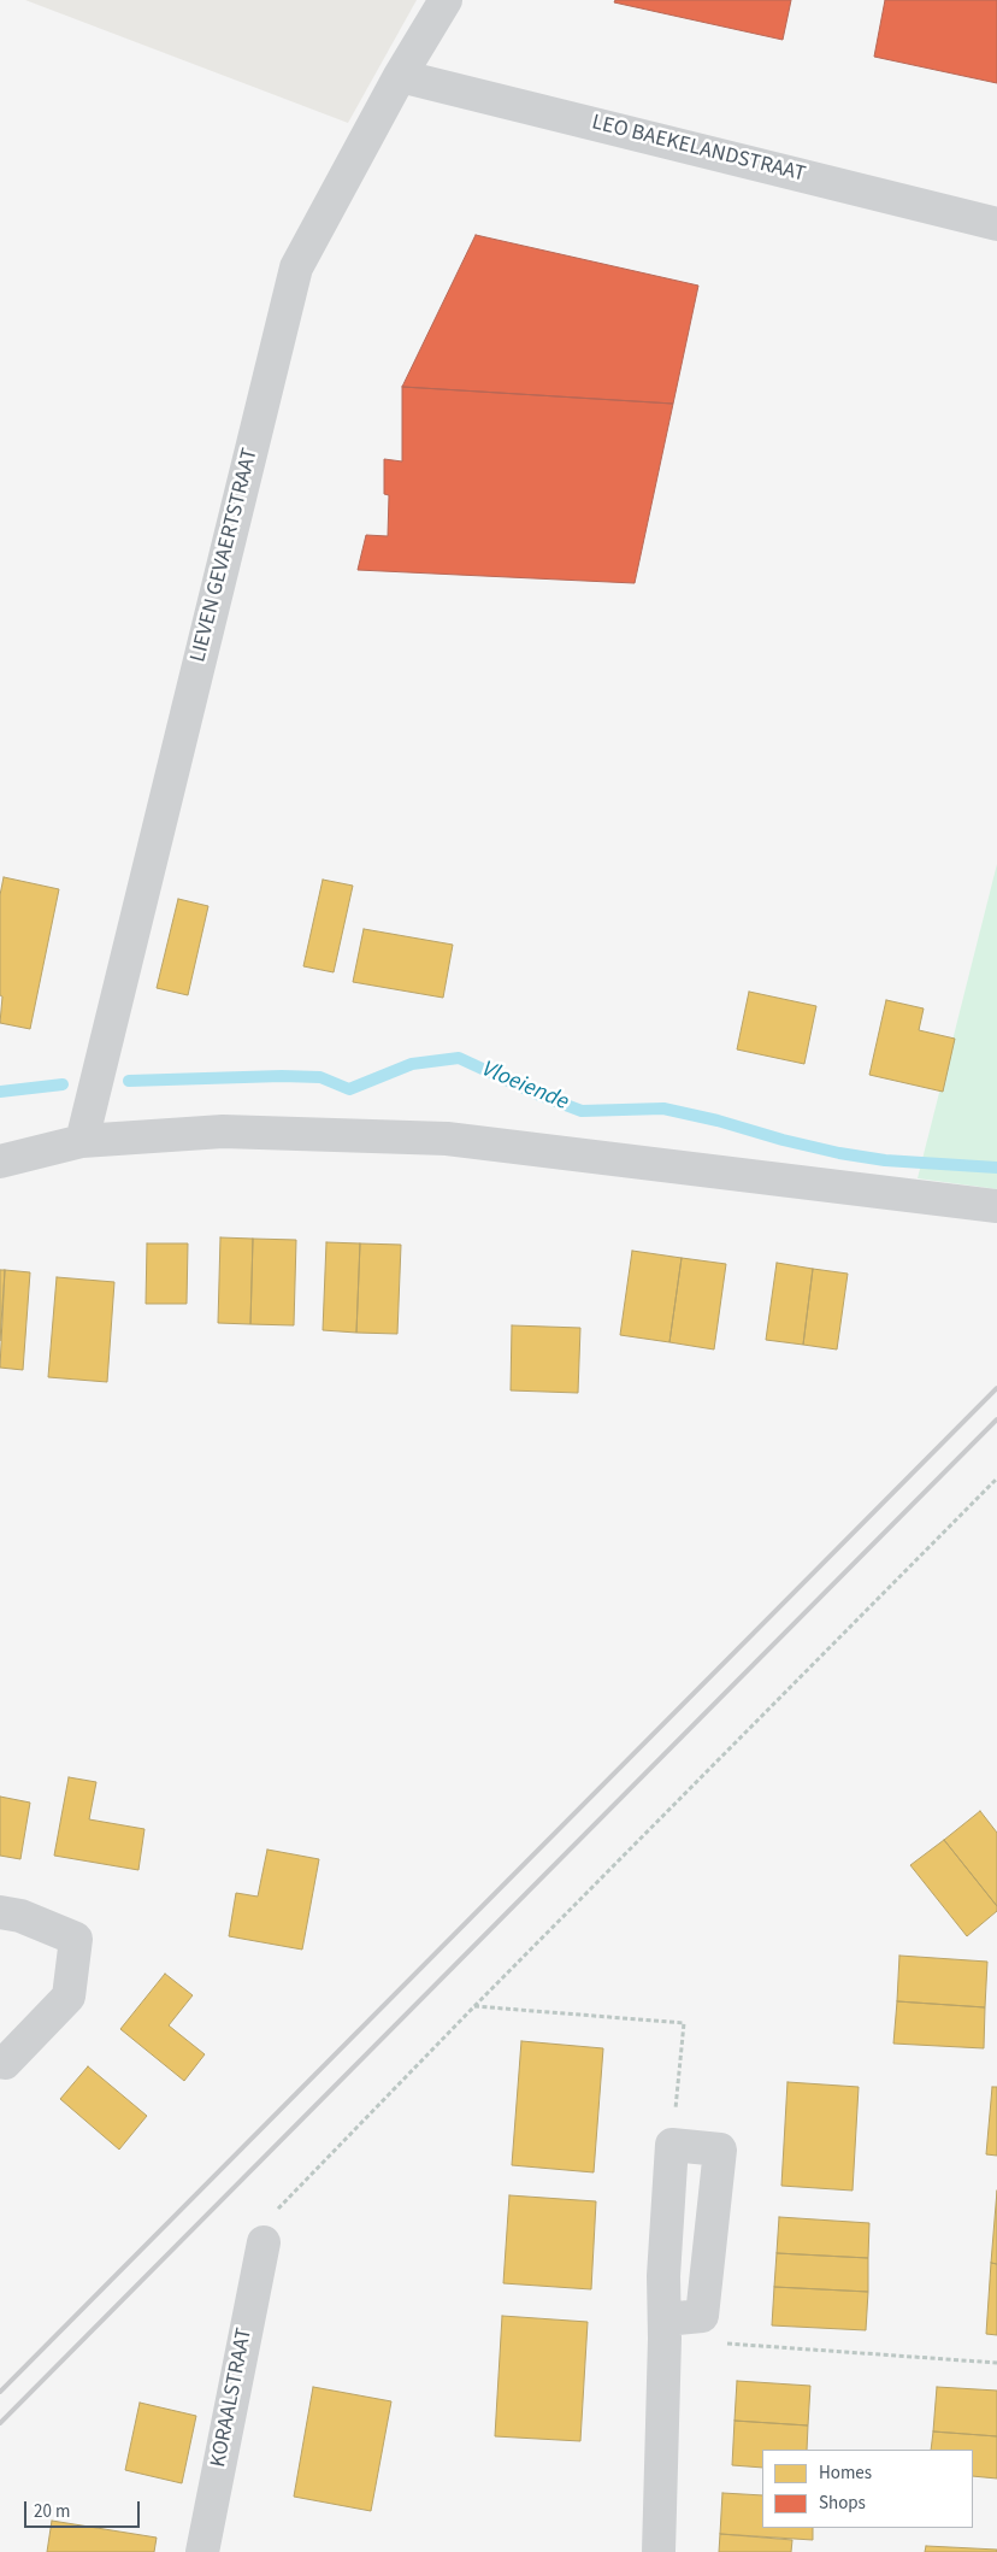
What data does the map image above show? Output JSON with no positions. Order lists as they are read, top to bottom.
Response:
{
  "streets": {
    "street": ["LEO BAEKELANDSTRAAT", "LIEVEN GEVAERTSTRAAT", "KORAALSTRAAT"]
  },
  "crossings": [
    ["LEO BAEKELANDSTRAAT", "LIEVEN GEVAERTSTRAAT"]
  ],
  "water": ["Vloeiende"],
  "legend": ["Homes", "Shops"],
  "scale_bar": "20 m"
}
